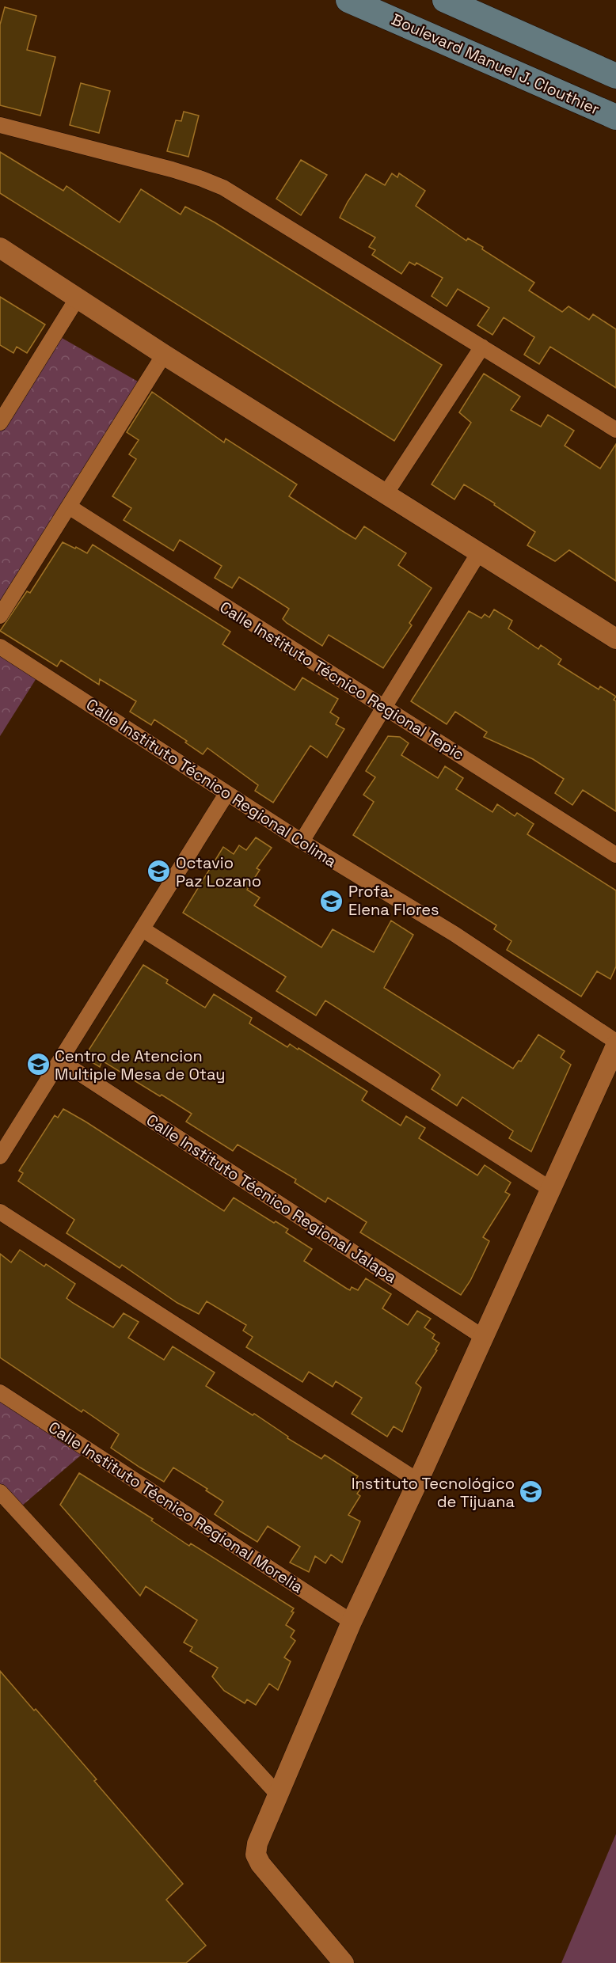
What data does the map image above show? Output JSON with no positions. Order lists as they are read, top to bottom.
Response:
{
  "streets": {
    "main road": ["Boulevard Manuel J. Clouthier"],
    "street": [
      "Calle Instituto Técnico Regional Tepic",
      "Calle Instituto Técnico Regional Colima",
      "Calle Instituto Técnico Regional Jalapa",
      "Calle Instituto Técnico Regional Morelia"
    ]
  },
  "places": {
    "school or university": [
      "Octavio Paz Lozano",
      "Profa. Elena Flores",
      "Centro de Atencion Multiple Mesa de Otay",
      "Instituto Tecnológico de Tijuana"
    ]
  }
}
